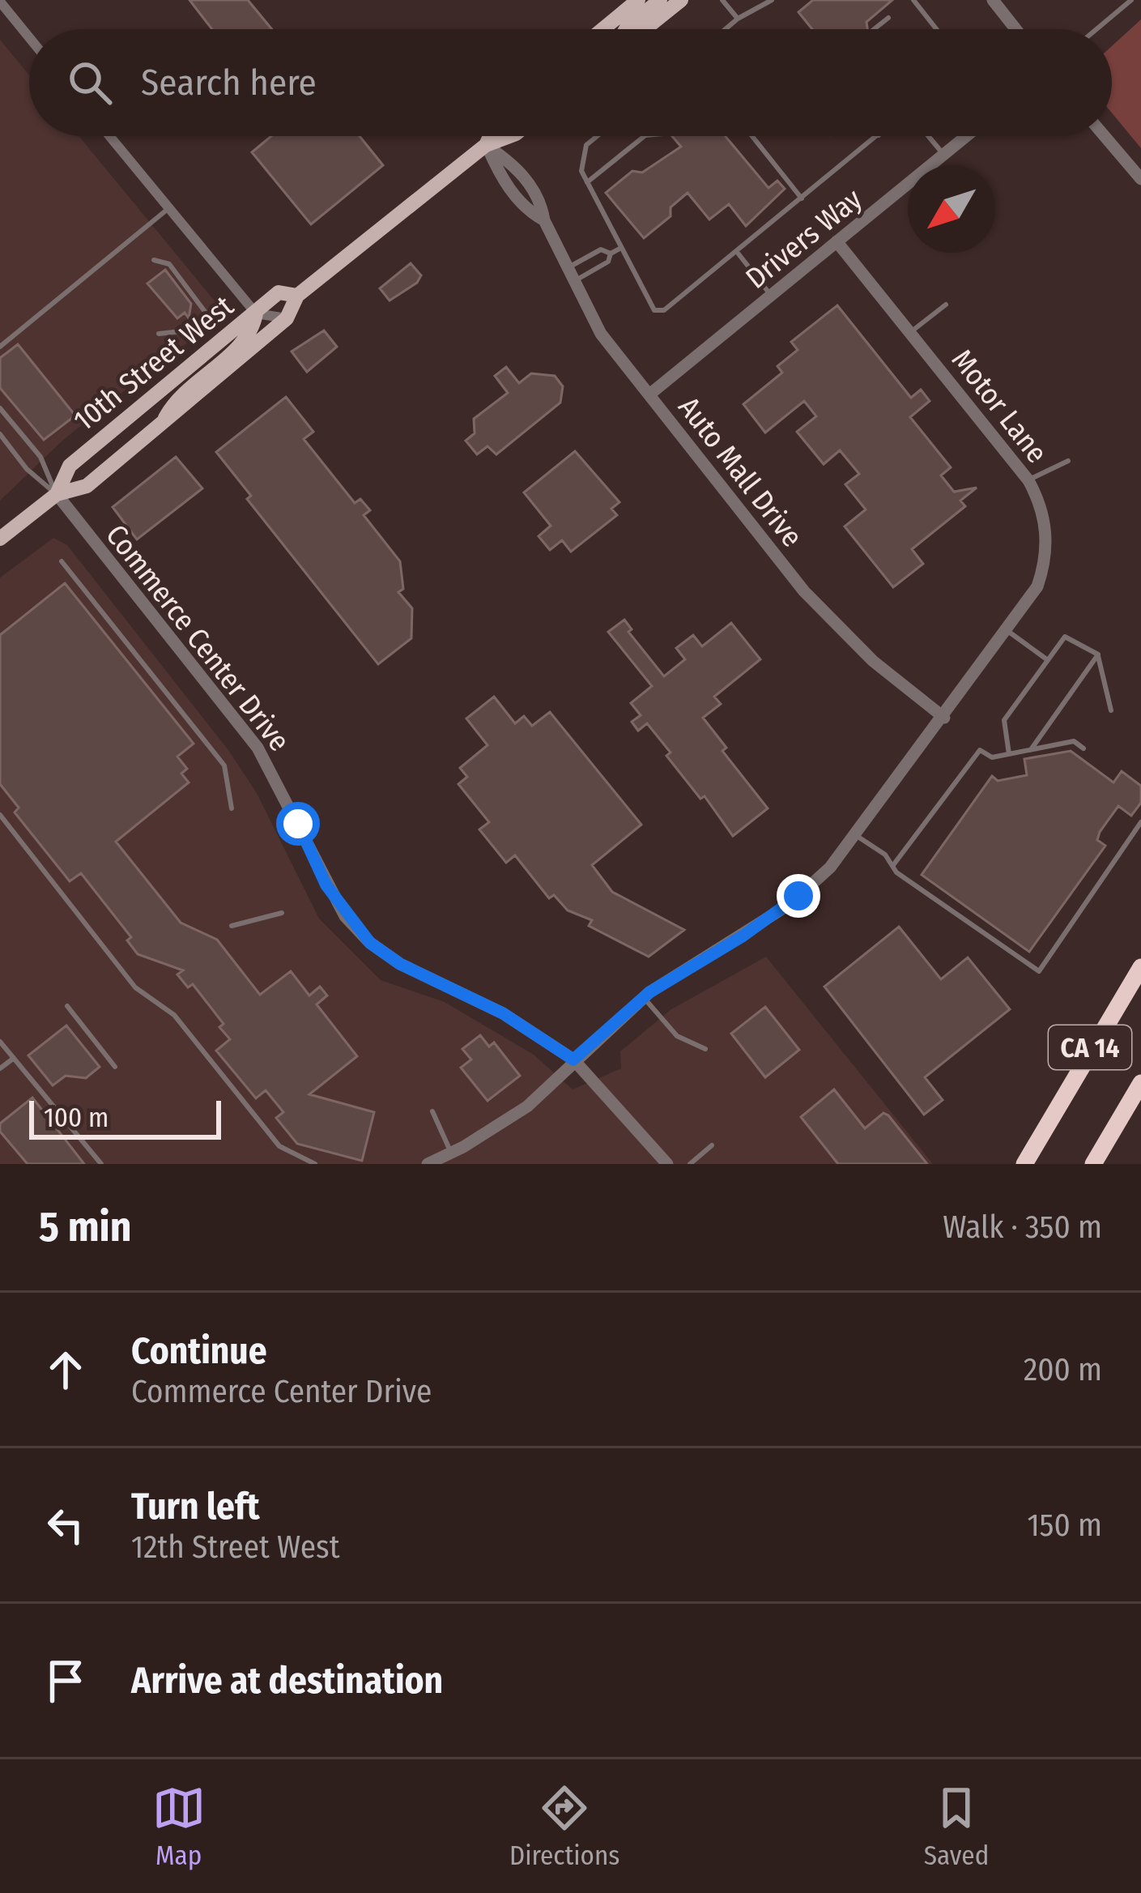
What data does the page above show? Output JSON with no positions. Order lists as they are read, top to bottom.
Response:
{
  "streets": {
    "highway": ["CA 14"],
    "main road": ["10th Street West"],
    "street": [
      "Drivers Way",
      "Motor Lane",
      "Auto Mall Drive",
      "Commerce Center Drive"
    ]
  },
  "crossings": [
    ["Drivers Way", "Motor Lane"],
    ["Drivers Way", "Auto Mall Drive"],
    ["10th Street West", "Auto Mall Drive"],
    ["10th Street West", "Commerce Center Drive"],
    ["Motor Lane", "Auto Mall Drive"],
    ["Motor Lane", "Commerce Center Drive"]
  ],
  "scale_bar": "100 m",
  "north": "bottom left",
  "page": {
    "search": "Search here",
    "scale": "100 m",
    "heading": ["5 min", "Walk · 350 m"],
    "list": [
      ["Continue", "Commerce Center Drive", "200 m"],
      ["Turn left", "12th Street West", "150 m"],
      "Arrive at destination"
    ],
    "nav": ["Map", "Directions", "Saved"]
  }
}
